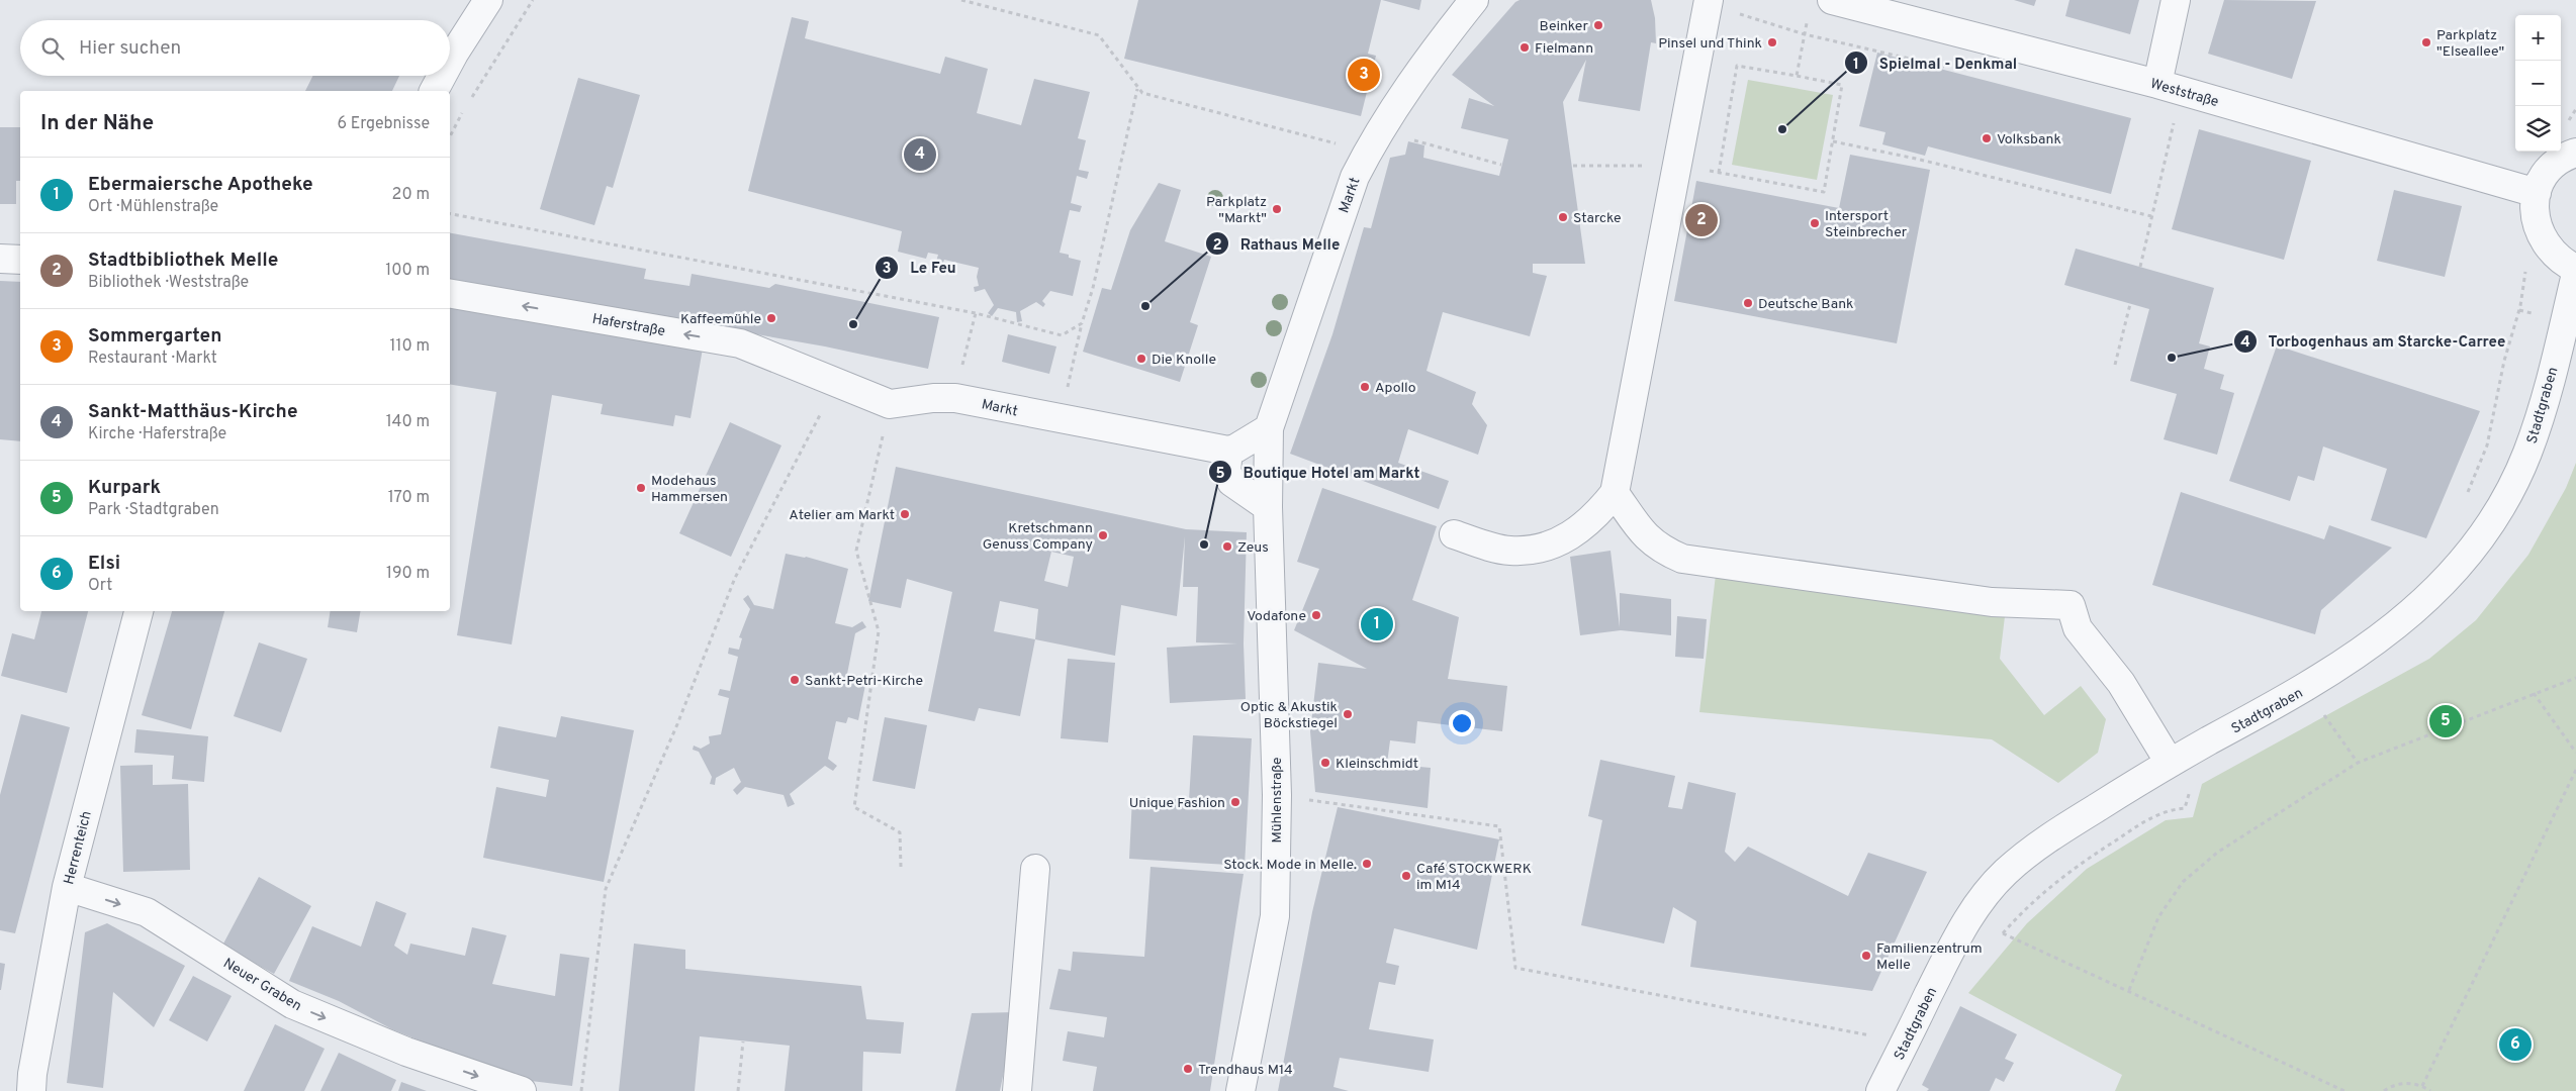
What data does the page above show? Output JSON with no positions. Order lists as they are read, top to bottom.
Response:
{
  "streets": {
    "street": [
      "Weststraße",
      "Markt",
      "Haferstraße",
      "Stadtgraben",
      "Mühlenstraße",
      "Herrenteich",
      "Neuer Graben"
    ]
  },
  "crossings": [
    ["Markt", "Haferstraße"],
    ["Markt", "Mühlenstraße"],
    ["Herrenteich", "Neuer Graben"]
  ],
  "one_way": ["Haferstraße", "Neuer Graben"],
  "places": [
    "Beinker",
    "Pinsel und Think",
    "Parkplatz \"Elseallee\"",
    "Fielmann",
    "Spielmal - Denkmal",
    "Volksbank",
    "Parkplatz \"Markt\"",
    "Starcke",
    "Intersport Steinbrecher",
    "Deutsche Bank",
    "Rathaus Melle",
    "Kaffeemühle",
    "Le Feu",
    "Torbogenhaus am Starcke-Carree",
    "Die Knolle",
    "Apollo",
    "Modehaus Hammersen",
    "Atelier am Markt",
    "Kretschmann Genuss Company",
    "Boutique Hotel am Markt",
    "Zeus",
    "Vodafone",
    "Sankt-Petri-Kirche",
    "Optic & Akustik Böckstiegel",
    "Kleinschmidt",
    "Unique Fashion",
    "Stock. Mode in Melle.",
    "Café STOCKWERK im M14",
    "Familienzentrum Melle",
    "Trendhaus M14"
  ],
  "page": {
    "map_buttons": ["+", "−"],
    "search": "Hier suchen",
    "pins": [
      "3",
      "4",
      "2",
      "1",
      "5",
      "6"
    ],
    "heading": ["In der Nähe", "6 Ergebnisse"],
    "list": [
      {
        "mark": "1",
        "name": "Ebermaiersche Apotheke",
        "note": "Ort · Mühlenstraße",
        "value": "20 m"
      },
      {
        "mark": "2",
        "name": "Stadtbibliothek Melle",
        "note": "Bibliothek · Weststraße",
        "value": "100 m"
      },
      {
        "mark": "3",
        "name": "Sommergarten",
        "note": "Restaurant · Markt",
        "value": "110 m"
      },
      {
        "mark": "4",
        "name": "Sankt-Matthäus-Kirche",
        "note": "Kirche · Haferstraße",
        "value": "140 m"
      },
      {
        "mark": "5",
        "name": "Kurpark",
        "note": "Park · Stadtgraben",
        "value": "170 m"
      },
      {
        "mark": "6",
        "name": "Elsi",
        "note": "Ort",
        "value": "190 m"
      }
    ]
  }
}
